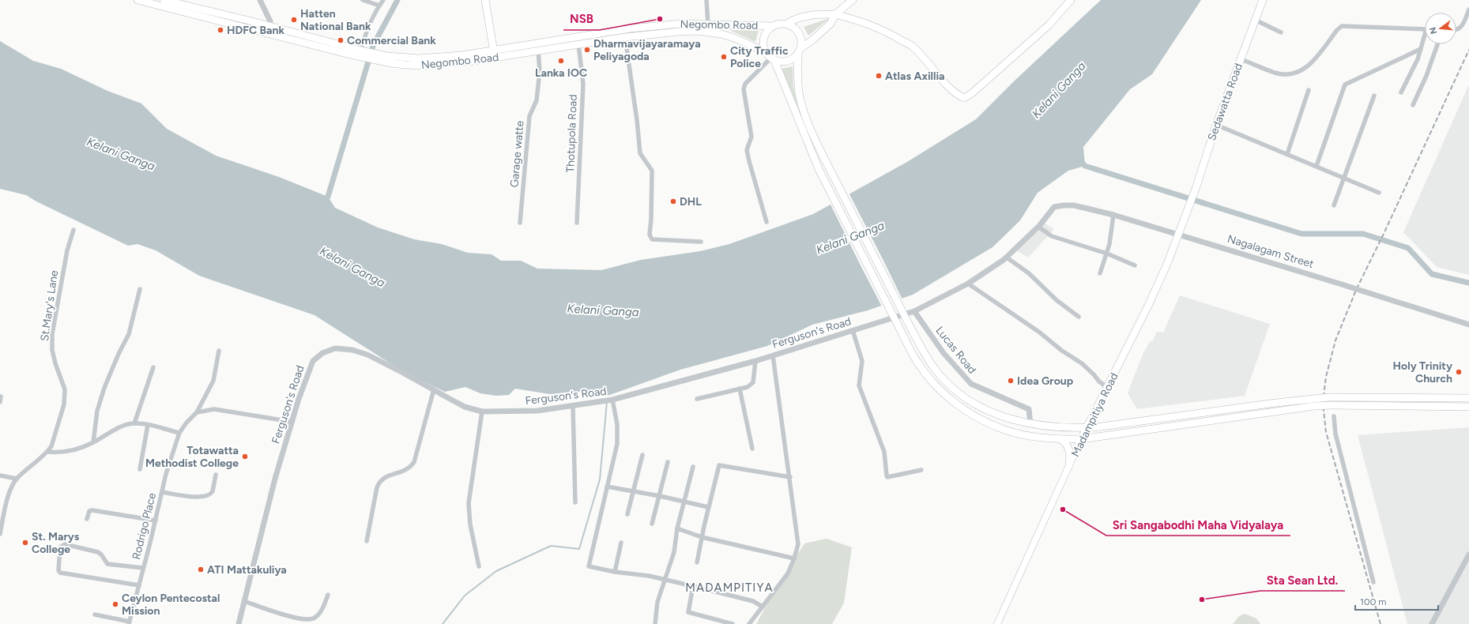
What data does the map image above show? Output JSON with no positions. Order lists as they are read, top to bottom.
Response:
{
  "streets": {
    "main road": ["Negombo Road", "Sedawatta Road", "Madampitiya Road"],
    "street": [
      "Thotupola Road",
      "Garage watte",
      "Nagalagam Street",
      "St.Mary's Lane",
      "Ferguson's Road",
      "Lucas Road",
      "Rodrigo Place"
    ]
  },
  "crossings": [
    ["Negombo Road", "Thotupola Road"],
    ["Negombo Road", "Garage watte"],
    ["Sedawatta Road", "Madampitiya Road"],
    ["Nagalagam Street", "Ferguson's Road"],
    ["Nagalagam Street", "Madampitiya Road"],
    ["Ferguson's Road", "Lucas Road"]
  ],
  "districts": ["MADAMPITIYA"],
  "water": ["Kelani Ganga"],
  "places": [
    "NSB",
    "Hatten National Bank",
    "HDFC Bank",
    "Commercial Bank",
    "Dharmavijayaramaya Peliyagoda",
    "City Traffic Police",
    "Lanka IOC",
    "Atlas Axillia",
    "DHL",
    "Holy Trinity Church",
    "Idea Group",
    "Totawatta Methodist College",
    "Sri Sangabodhi Maha Vidyalaya",
    "St. Marys College",
    "ATI Mattakuliya",
    "Sta Sean Ltd.",
    "Ceylon Pentecostal Mission"
  ],
  "scale_bar": "100 m",
  "north": "left"
}
